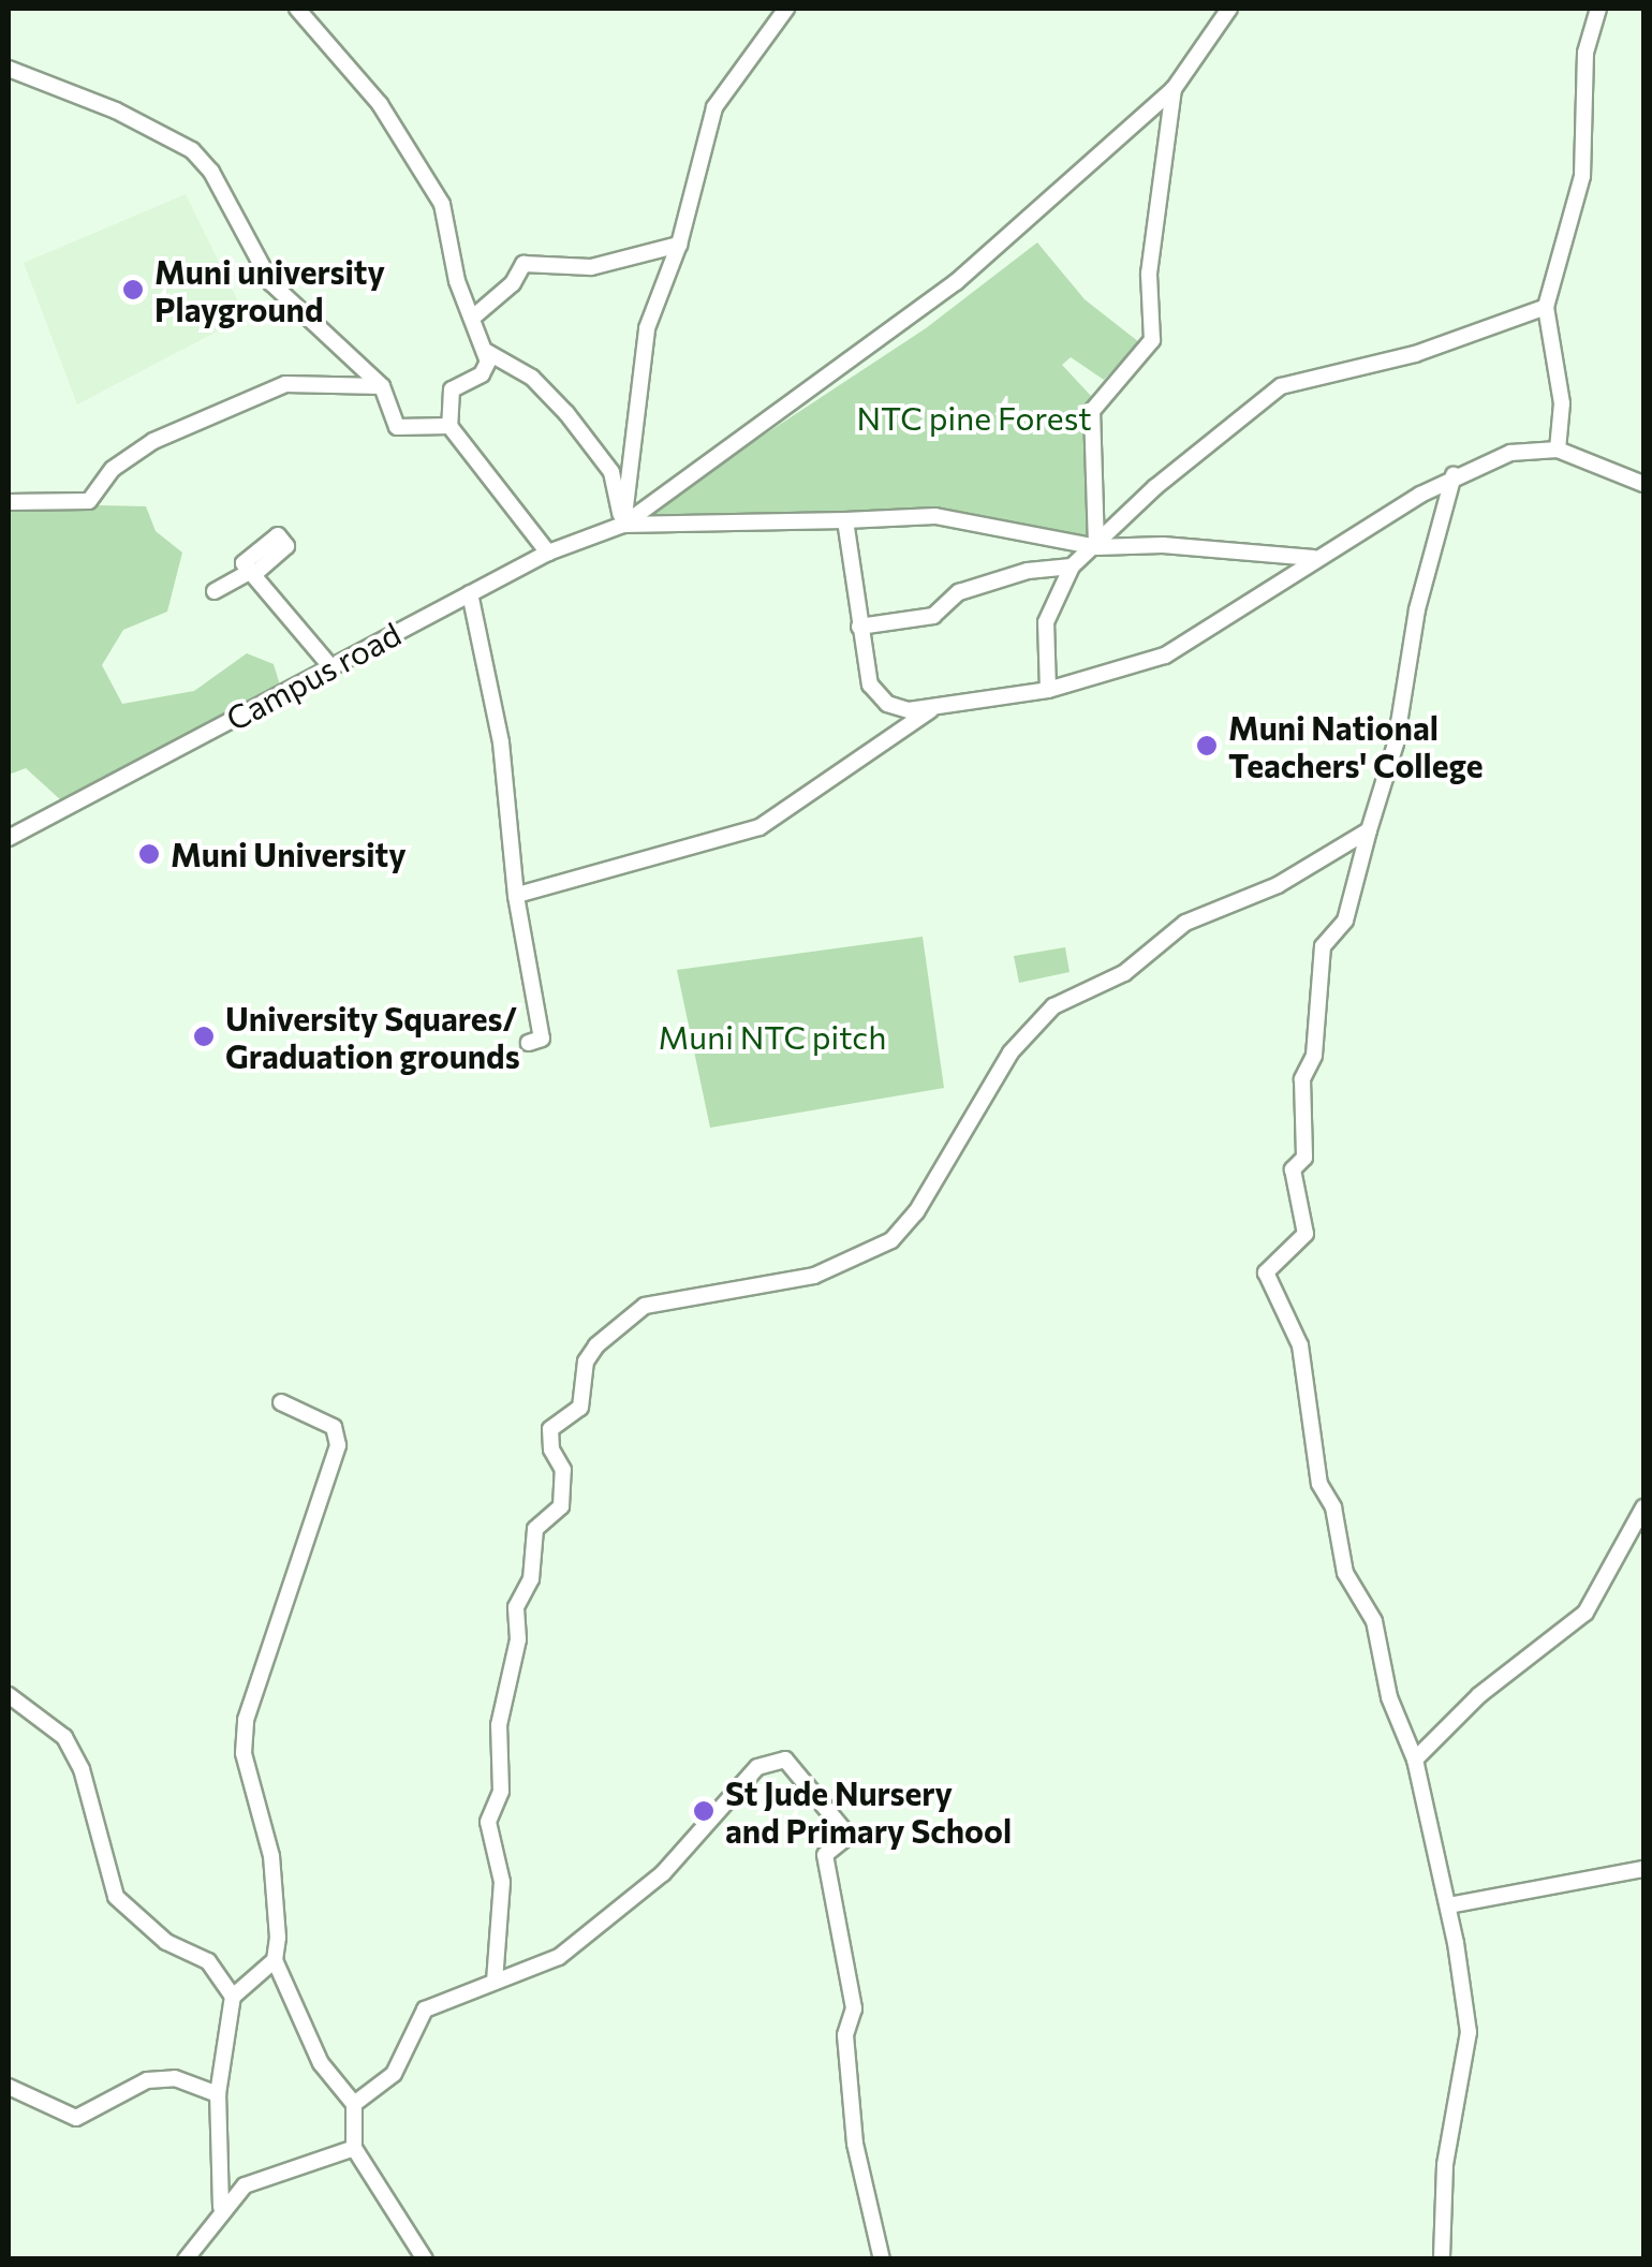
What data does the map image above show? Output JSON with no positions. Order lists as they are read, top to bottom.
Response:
{
  "streets": {
    "street": ["Campus road"]
  },
  "parks": ["NTC pine Forest", "Muni NTC pitch"],
  "places": [
    "Muni university Playground",
    "Muni National Teachers' College",
    "Muni University",
    "University Squares/ Graduation grounds",
    "St Jude Nursery and Primary School"
  ]
}
